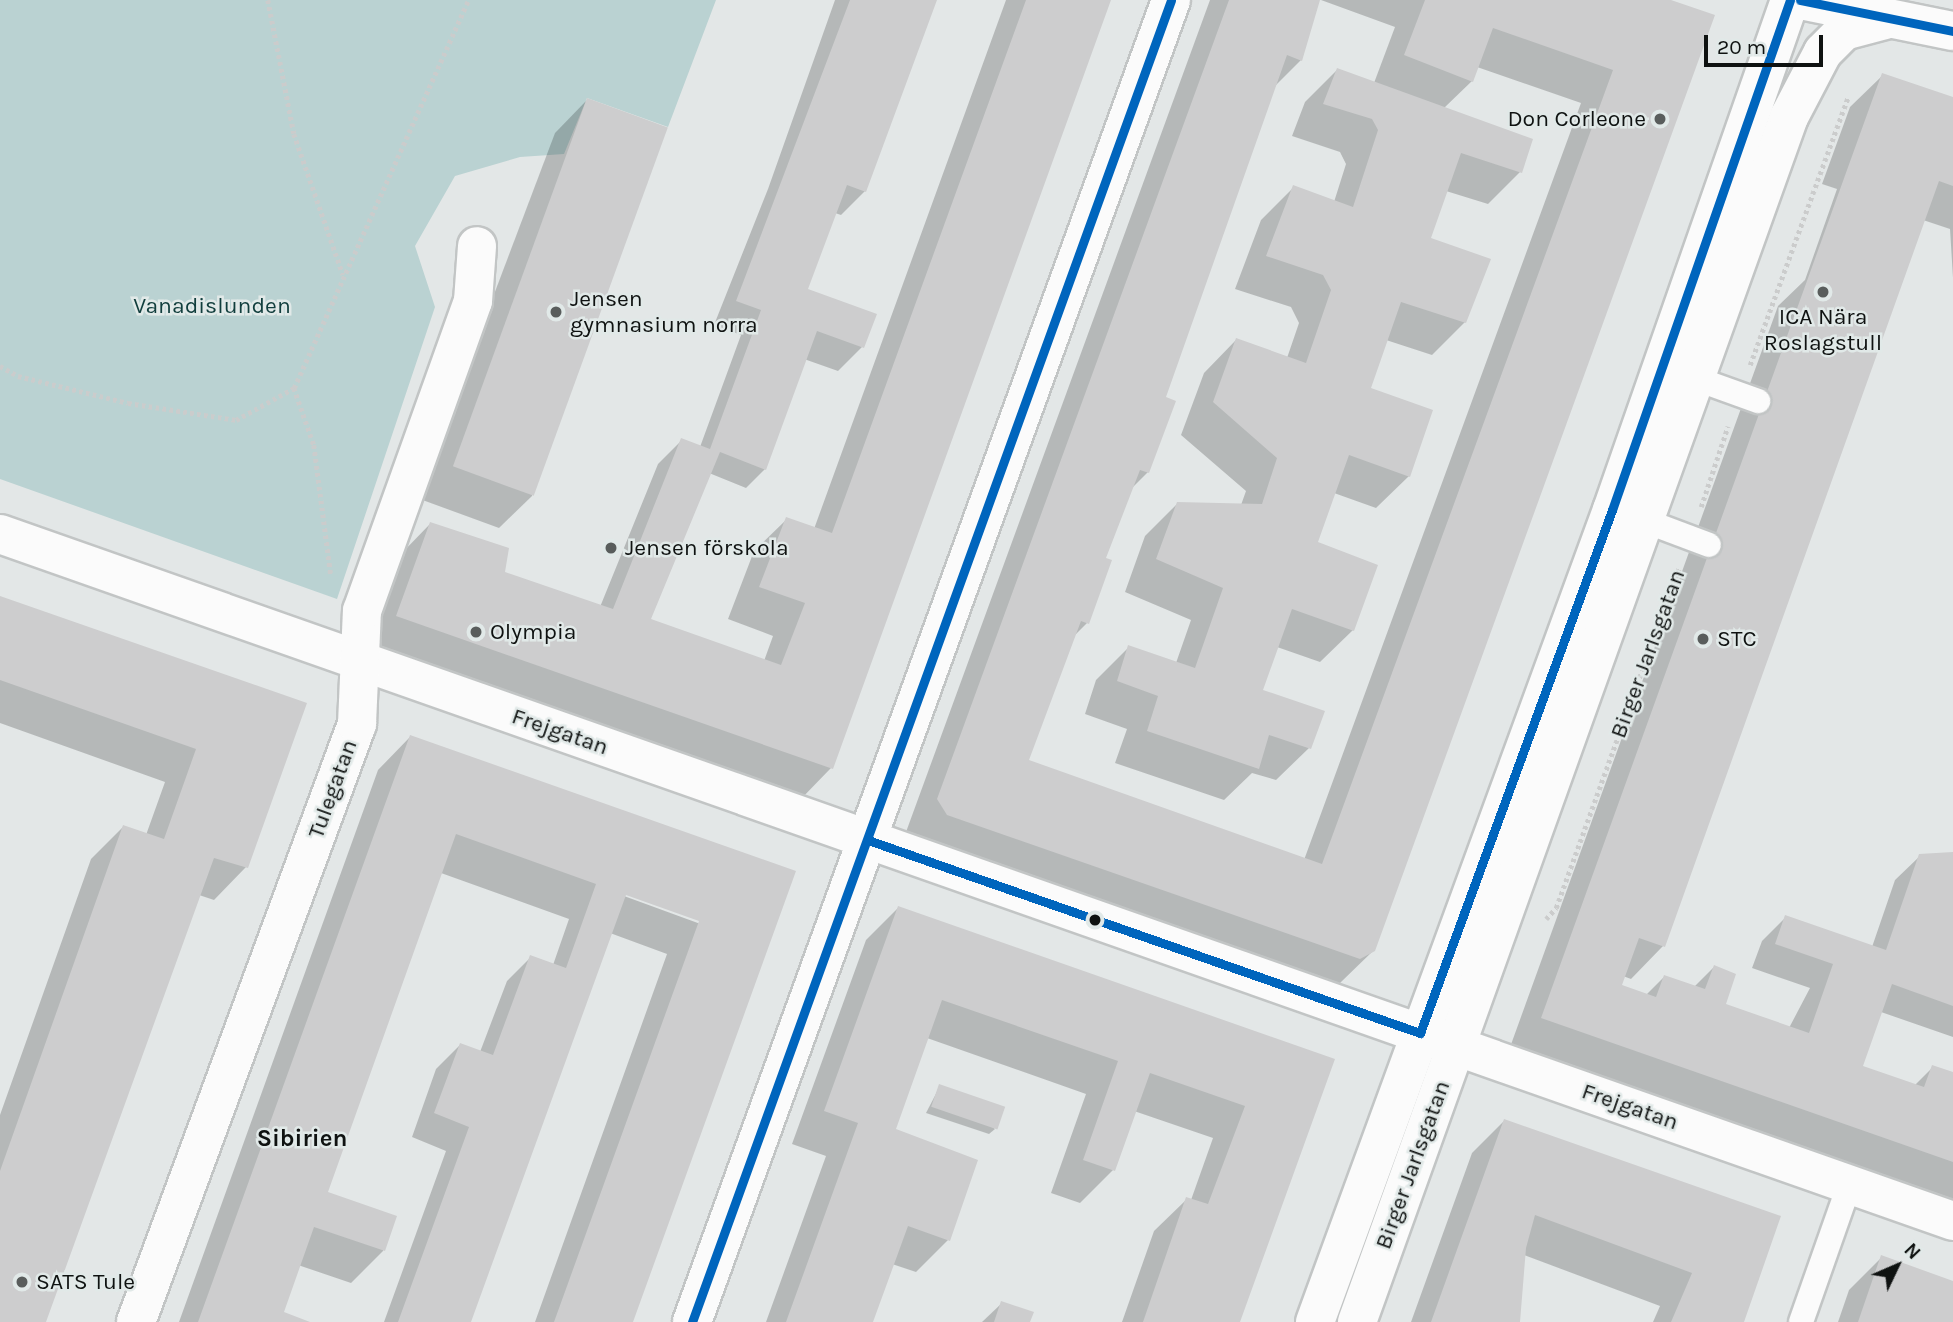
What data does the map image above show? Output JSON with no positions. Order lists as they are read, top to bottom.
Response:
{
  "streets": {
    "street": ["Birger Jarlsgatan", "Frejgatan", "Tulegatan"]
  },
  "crossings": [
    ["Birger Jarlsgatan", "Frejgatan"],
    ["Frejgatan", "Tulegatan"]
  ],
  "districts": ["Sibirien"],
  "parks": ["Vanadislunden"],
  "places": [
    "Don Corleone",
    "ICA Nära Roslagstull",
    "Jensen gymnasium norra",
    "Jensen förskola",
    "Olympia",
    "STC",
    "SATS Tule"
  ],
  "scale_bar": "20 m",
  "north": "top right"
}
